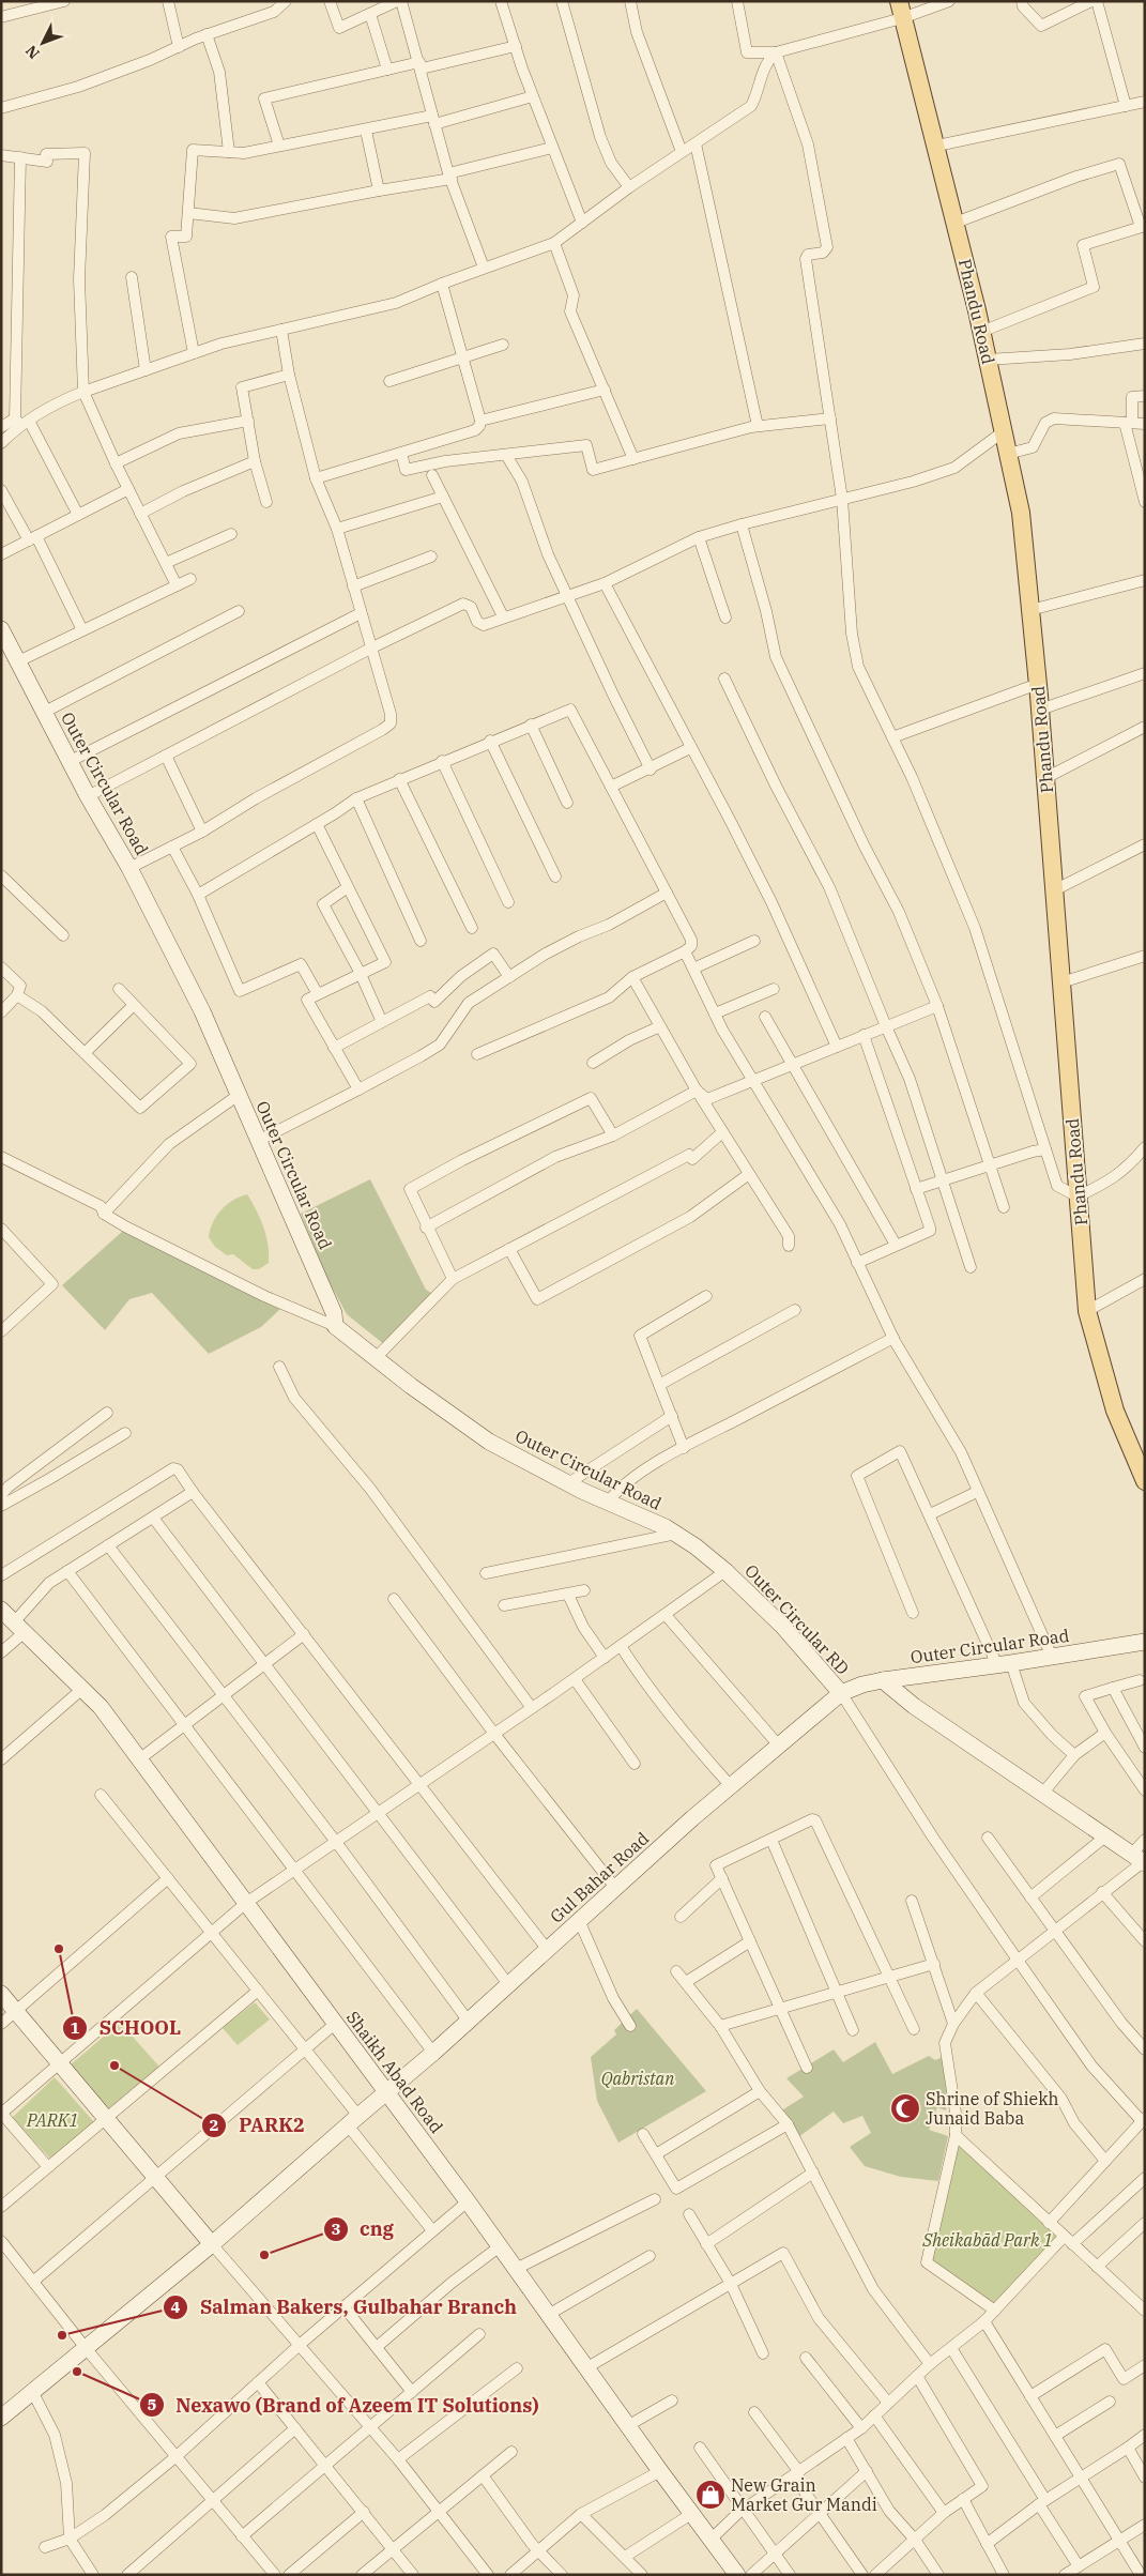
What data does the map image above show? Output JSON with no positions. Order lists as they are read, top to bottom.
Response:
{
  "streets": {
    "main road": [
      "Phandu Road",
      "Outer Circular Road",
      "Outer Circular RD",
      "Gul Bahar Road",
      "Shaikh Abad Road"
    ]
  },
  "crossings": [
    ["Outer Circular Road", "Outer Circular RD"],
    ["Outer Circular Road", "Gul Bahar Road"],
    ["Outer Circular RD", "Gul Bahar Road"],
    ["Gul Bahar Road", "Shaikh Abad Road"]
  ],
  "parks": ["Qabristan", "PARK1", "Sheikabād Park 1"],
  "places": {
    "other": [
      "SCHOOL",
      "PARK2",
      "cng",
      "Salman Bakers, Gulbahar Branch",
      "Nexawo (Brand of Azeem IT Solutions)"
    ],
    "mosque": ["Shrine of Shiekh Junaid Baba"],
    "shop": ["New Grain Market Gur Mandi"]
  },
  "north": "bottom left"
}
